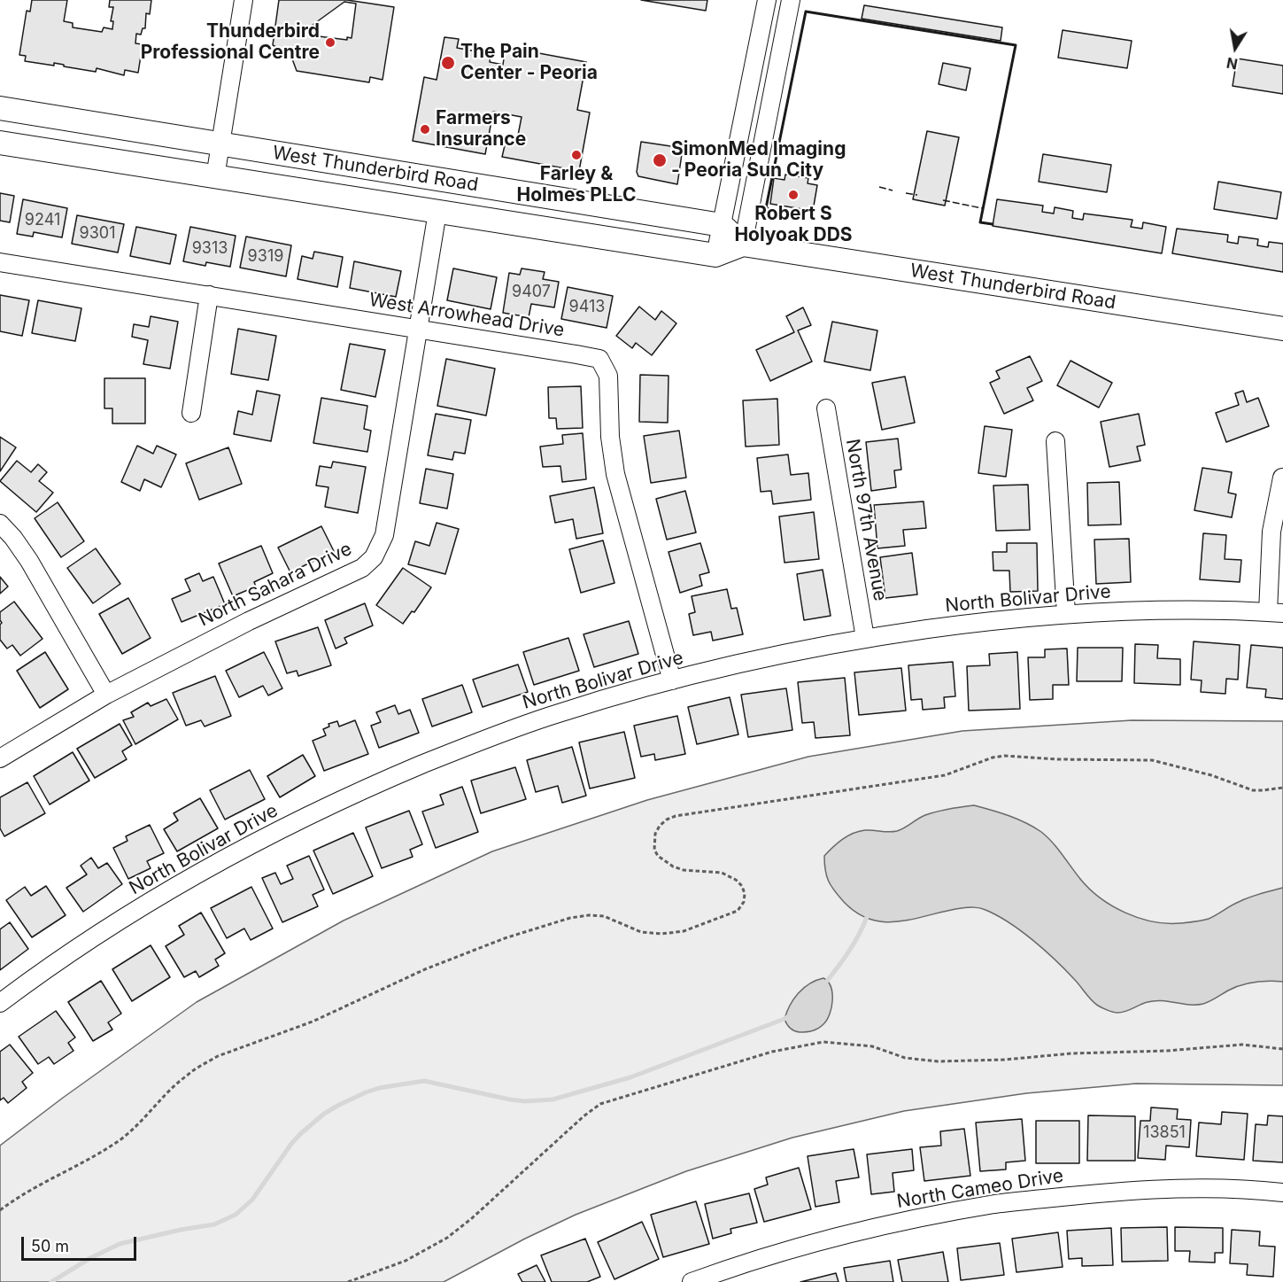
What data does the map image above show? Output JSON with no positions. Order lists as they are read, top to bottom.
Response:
{
  "streets": {
    "main road": ["West Thunderbird Road"],
    "street": [
      "West Arrowhead Drive",
      "North 97th Avenue",
      "North Sahara Drive",
      "North Bolivar Drive",
      "North Cameo Drive"
    ]
  },
  "crossings": [
    ["West Thunderbird Road", "North Sahara Drive"],
    ["West Arrowhead Drive", "North Sahara Drive"],
    ["West Arrowhead Drive", "North Bolivar Drive"],
    ["North 97th Avenue", "North Bolivar Drive"]
  ],
  "places": [
    "Thunderbird Professional Centre",
    "The Pain Center - Peoria",
    "Farmers Insurance",
    "Farley & Holmes PLLC",
    "SimonMed Imaging - Peoria Sun City",
    "Robert S Holyoak DDS"
  ],
  "house_numbers": [
    "9241",
    "9301",
    "9313",
    "9319",
    "9407",
    "9413",
    "13851"
  ],
  "scale_bar": "50 m",
  "north": "bottom"
}
